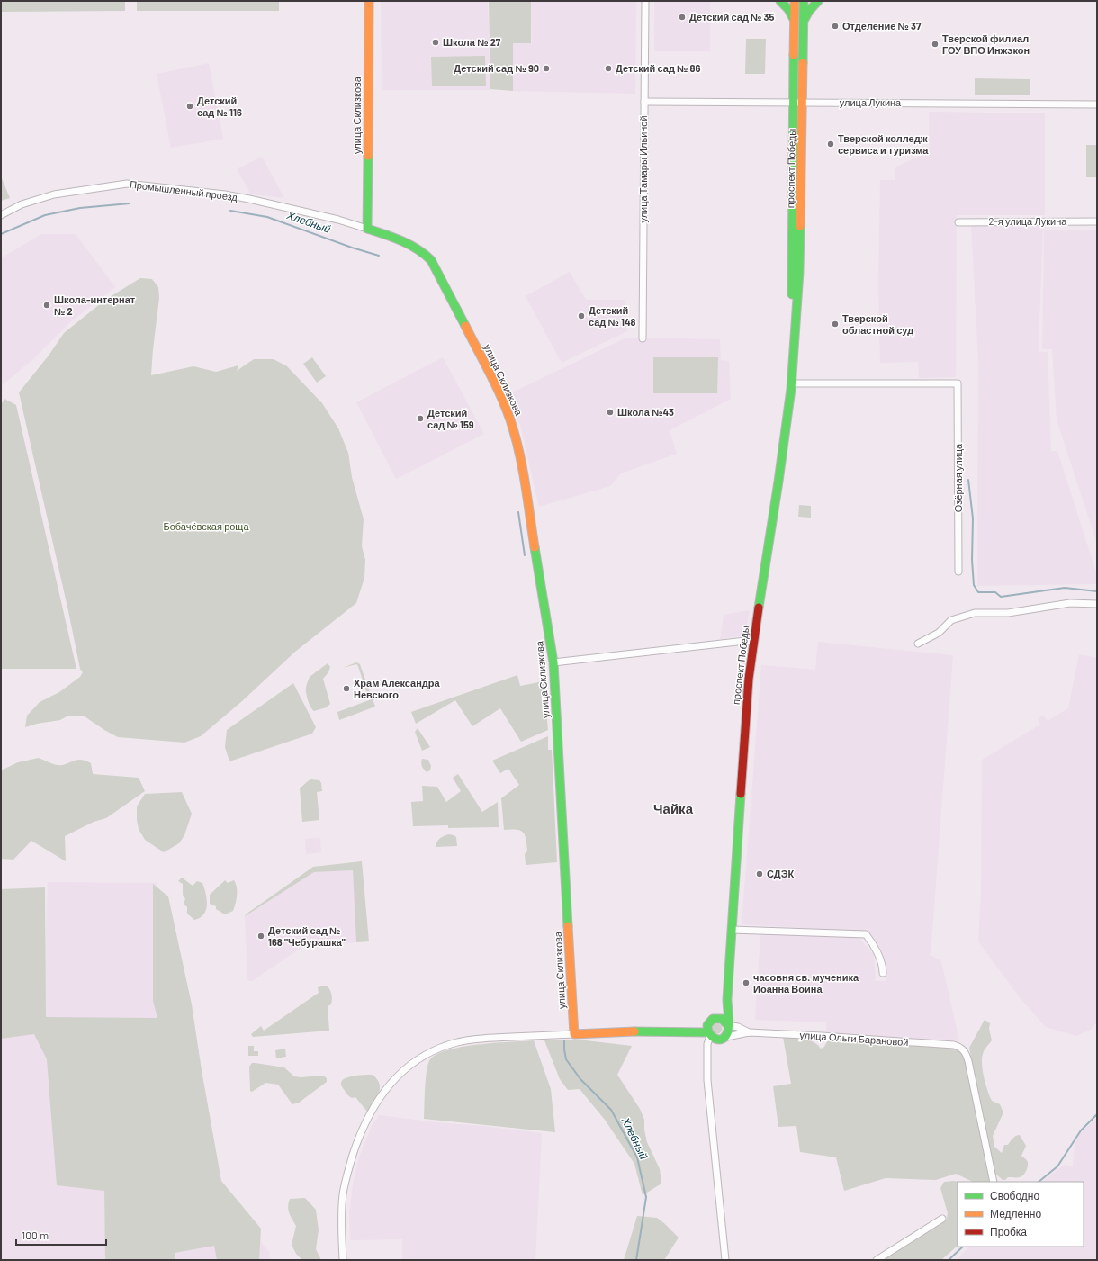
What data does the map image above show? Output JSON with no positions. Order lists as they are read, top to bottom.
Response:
{
  "streets": {
    "main road": ["улица Склизкова", "проспект Победы"],
    "street": [
      "улица Лукина",
      "улица Тамары Ильиной",
      "Промышленный проезд",
      "2-я улица Лукина",
      "Озёрная улица",
      "улица Ольги Барановой"
    ]
  },
  "crossings": [
    ["улица Лукина", "проспект Победы"],
    ["улица Лукина", "улица Тамары Ильиной"],
    ["улица Склизкова", "Промышленный проезд"],
    ["проспект Победы", "Озёрная улица"],
    ["проспект Победы", "улица Ольги Барановой"]
  ],
  "districts": ["Чайка"],
  "water": ["Хлебный"],
  "parks": ["Бобачёвская роща"],
  "places": [
    "Детский сад № 35",
    "Отделение № 37",
    "Школа № 27",
    "Тверской филиал ГОУ ВПО Инжэкон",
    "Детский сад № 90",
    "Детский сад № 86",
    "Детский сад № 116",
    "Тверской колледж сервиса и туризма",
    "Школа-интернат № 2",
    "Детский сад № 148",
    "Тверской областной суд",
    "Школа №43",
    "Детский сад № 159",
    "Храм Александра Невского",
    "СДЭК",
    "Детский сад № 168 \"Чебурашка\"",
    "часовня св. мученика Иоанна Воина"
  ],
  "legend": ["Свободно", "Медленно", "Пробка"],
  "scale_bar": "100 m"
}
